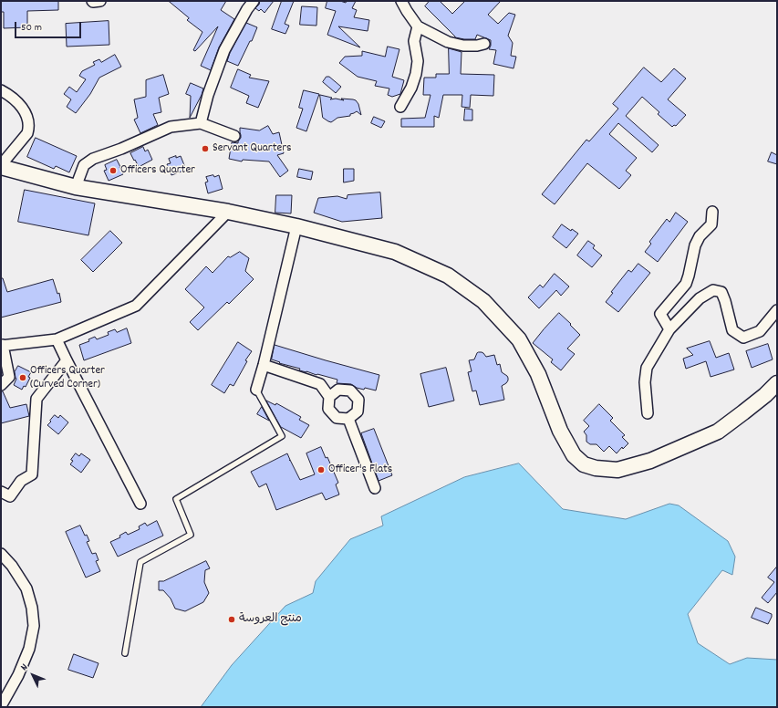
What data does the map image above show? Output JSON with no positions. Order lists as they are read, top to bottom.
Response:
{
  "places": [
    "Servant Quarters",
    "Officers Quarter",
    "Officers Quarter (Curved Corner)",
    "Officer's Flats",
    "منتج العروسة"
  ],
  "scale_bar": "50 m",
  "north": "top left"
}
